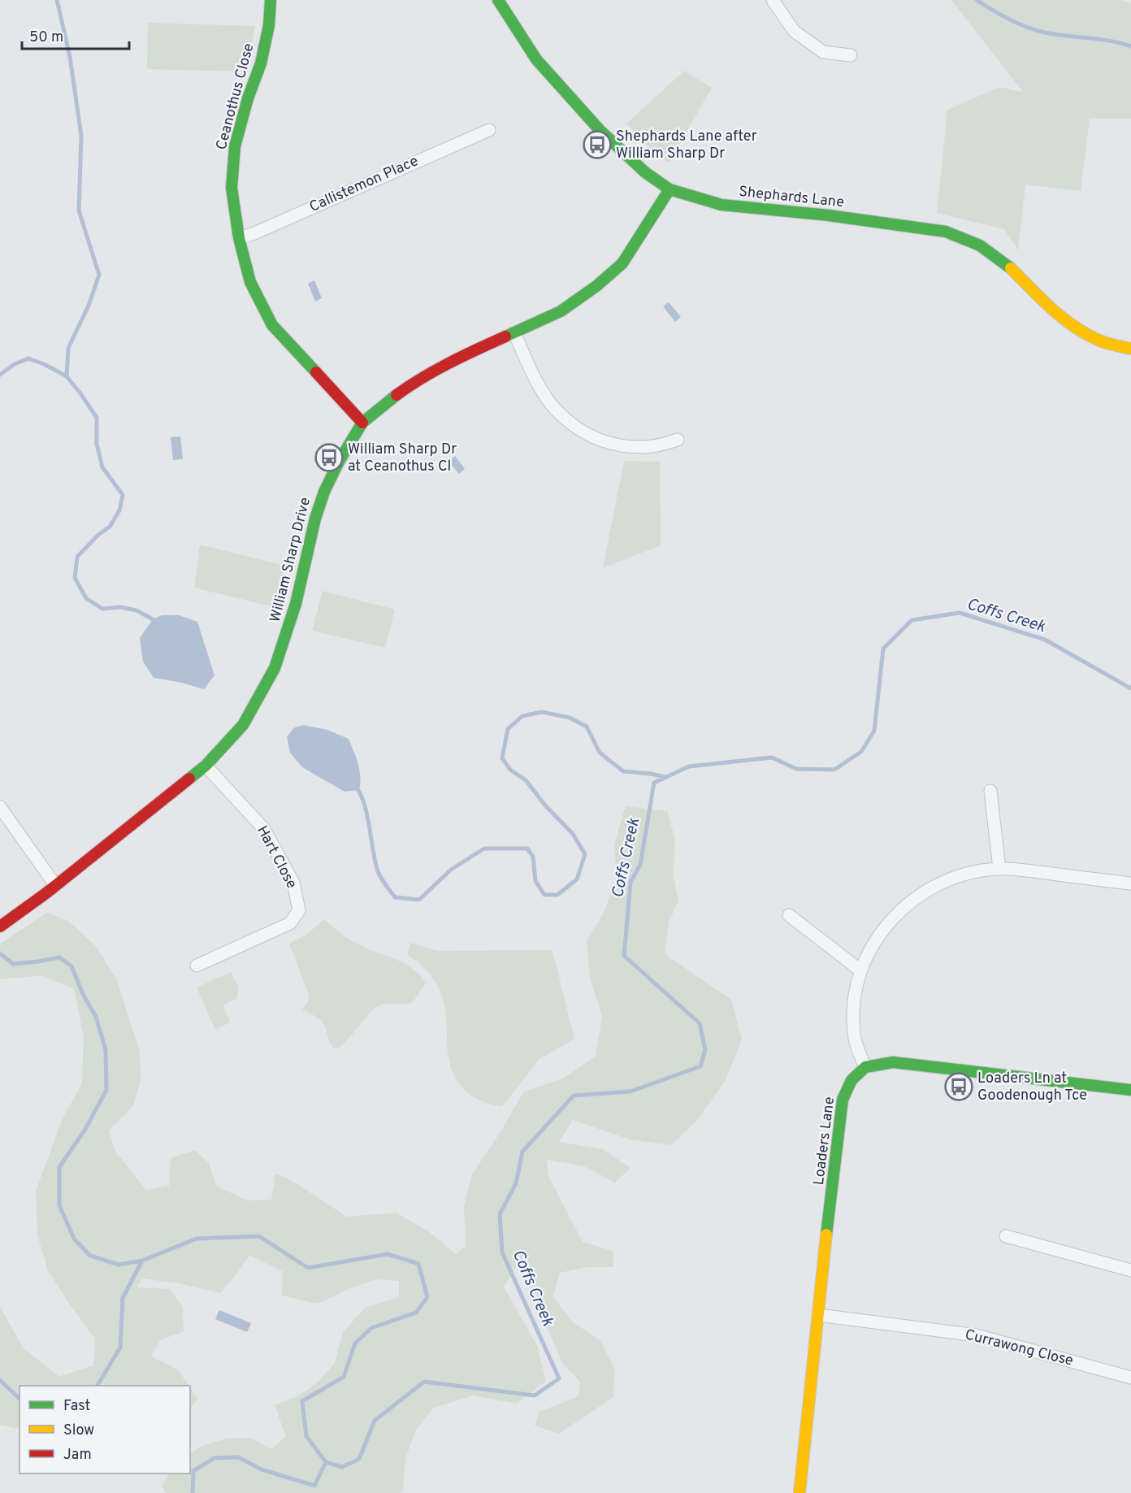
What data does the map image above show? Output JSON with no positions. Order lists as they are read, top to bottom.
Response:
{
  "streets": {
    "street": [
      "Ceanothus Close",
      "Callistemon Place",
      "Shephards Lane",
      "William Sharp Drive",
      "Hart Close",
      "Loaders Lane",
      "Currawong Close"
    ]
  },
  "crossings": [
    ["Ceanothus Close", "Callistemon Place"],
    ["Ceanothus Close", "William Sharp Drive"],
    ["Shephards Lane", "William Sharp Drive"],
    ["William Sharp Drive", "Hart Close"],
    ["Loaders Lane", "Currawong Close"]
  ],
  "water": ["Coffs Creek"],
  "places": {
    "bus stop": ["Shephards Lane after William Sharp Dr", "William Sharp Dr at Ceanothus Cl", "Loaders Ln at Goodenough Tce"]
  },
  "legend": ["Fast", "Slow", "Jam"],
  "scale_bar": "50 m"
}
